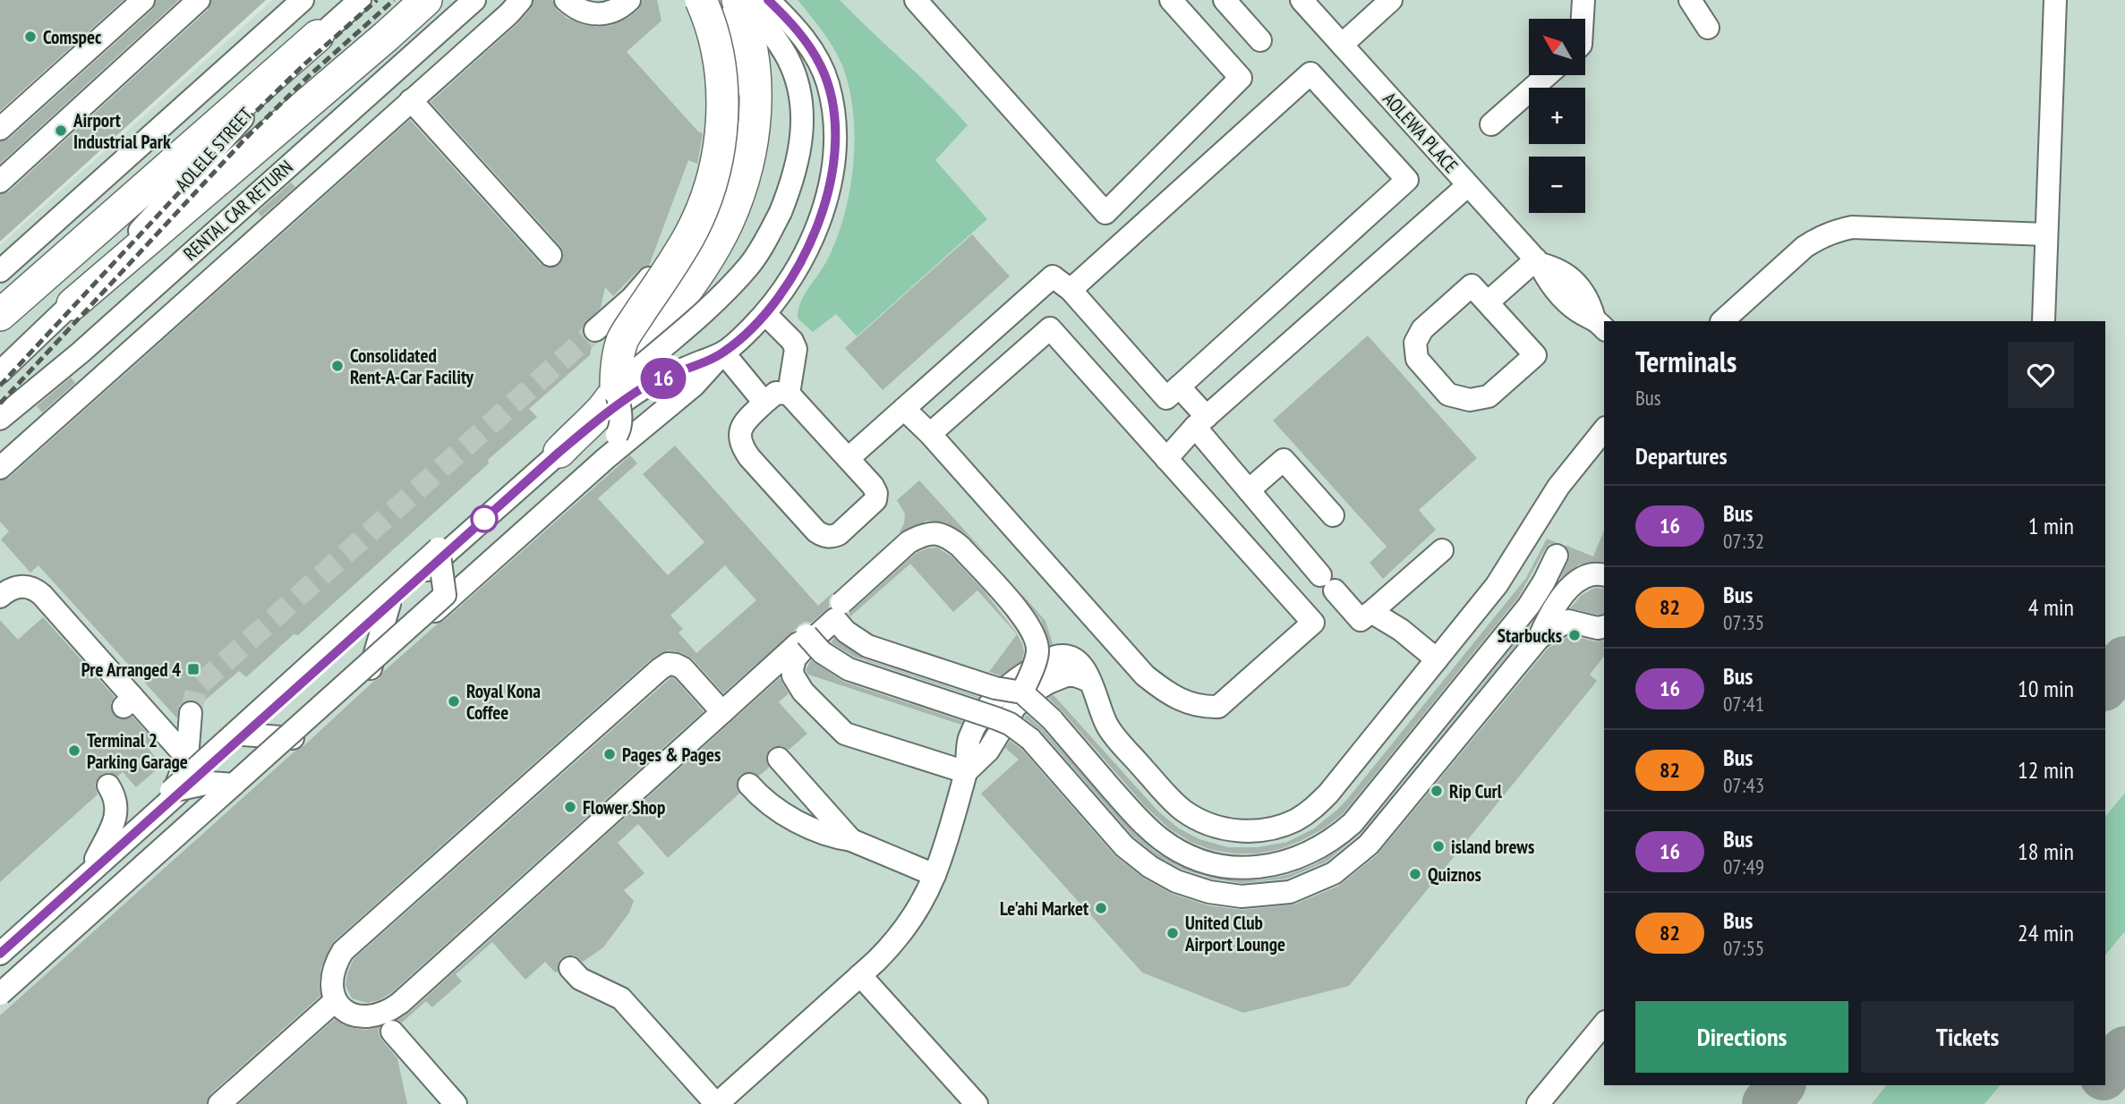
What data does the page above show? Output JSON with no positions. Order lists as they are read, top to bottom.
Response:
{
  "streets": {
    "street": ["AOLEWA PLACE", "AOLELE STREET", "RENTAL CAR RETURN"]
  },
  "places": {
    "other": [
      "Comspec",
      "Airport Industrial Park",
      "Consolidated Rent-A-Car Facility",
      "Starbucks",
      "Royal Kona Coffee",
      "Terminal 2 Parking Garage",
      "Pages & Pages",
      "Rip Curl",
      "Flower Shop",
      "island brews",
      "Quiznos",
      "Le'ahi Market",
      "United Club Airport Lounge"
    ],
    "transit": ["Pre Arranged 4"]
  },
  "lines": ["bus line 16"],
  "north": "top left",
  "page": {
    "on_map": "16",
    "map_buttons": ["+", "−"],
    "heading": [
      ["Terminals", "Bus"],
      "Departures"
    ],
    "list": [
      {
        "mark": "16",
        "name": "Bus",
        "note": "07:32",
        "value": "1 min"
      },
      {
        "mark": "82",
        "name": "Bus",
        "note": "07:35",
        "value": "4 min"
      },
      {
        "mark": "16",
        "name": "Bus",
        "note": "07:41",
        "value": "10 min"
      },
      {
        "mark": "82",
        "name": "Bus",
        "note": "07:43",
        "value": "12 min"
      },
      {
        "mark": "16",
        "name": "Bus",
        "note": "07:49",
        "value": "18 min"
      },
      {
        "mark": "82",
        "name": "Bus",
        "note": "07:55",
        "value": "24 min"
      }
    ],
    "buttons": ["Directions", "Tickets"]
  }
}
